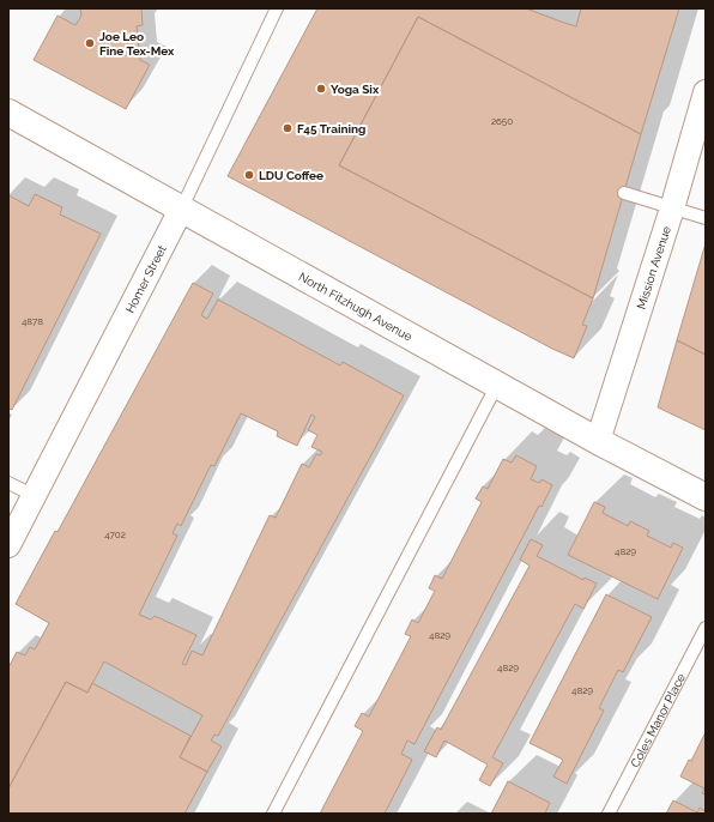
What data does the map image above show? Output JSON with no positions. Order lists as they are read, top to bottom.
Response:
{
  "streets": {
    "street": ["Mission Avenue", "Homer Street", "North Fitzhugh Avenue"],
    "lane": ["Coles Manor Place"]
  },
  "crossings": [
    ["Mission Avenue", "North Fitzhugh Avenue"],
    ["Homer Street", "North Fitzhugh Avenue"]
  ],
  "places": [
    "Joe Leo Fine Tex-Mex",
    "Yoga Six",
    "F45 Training",
    "LDU Coffee"
  ],
  "house_numbers": [
    "2650",
    "4878",
    "4702",
    "4829",
    "4829",
    "4829",
    "4829"
  ]
}
